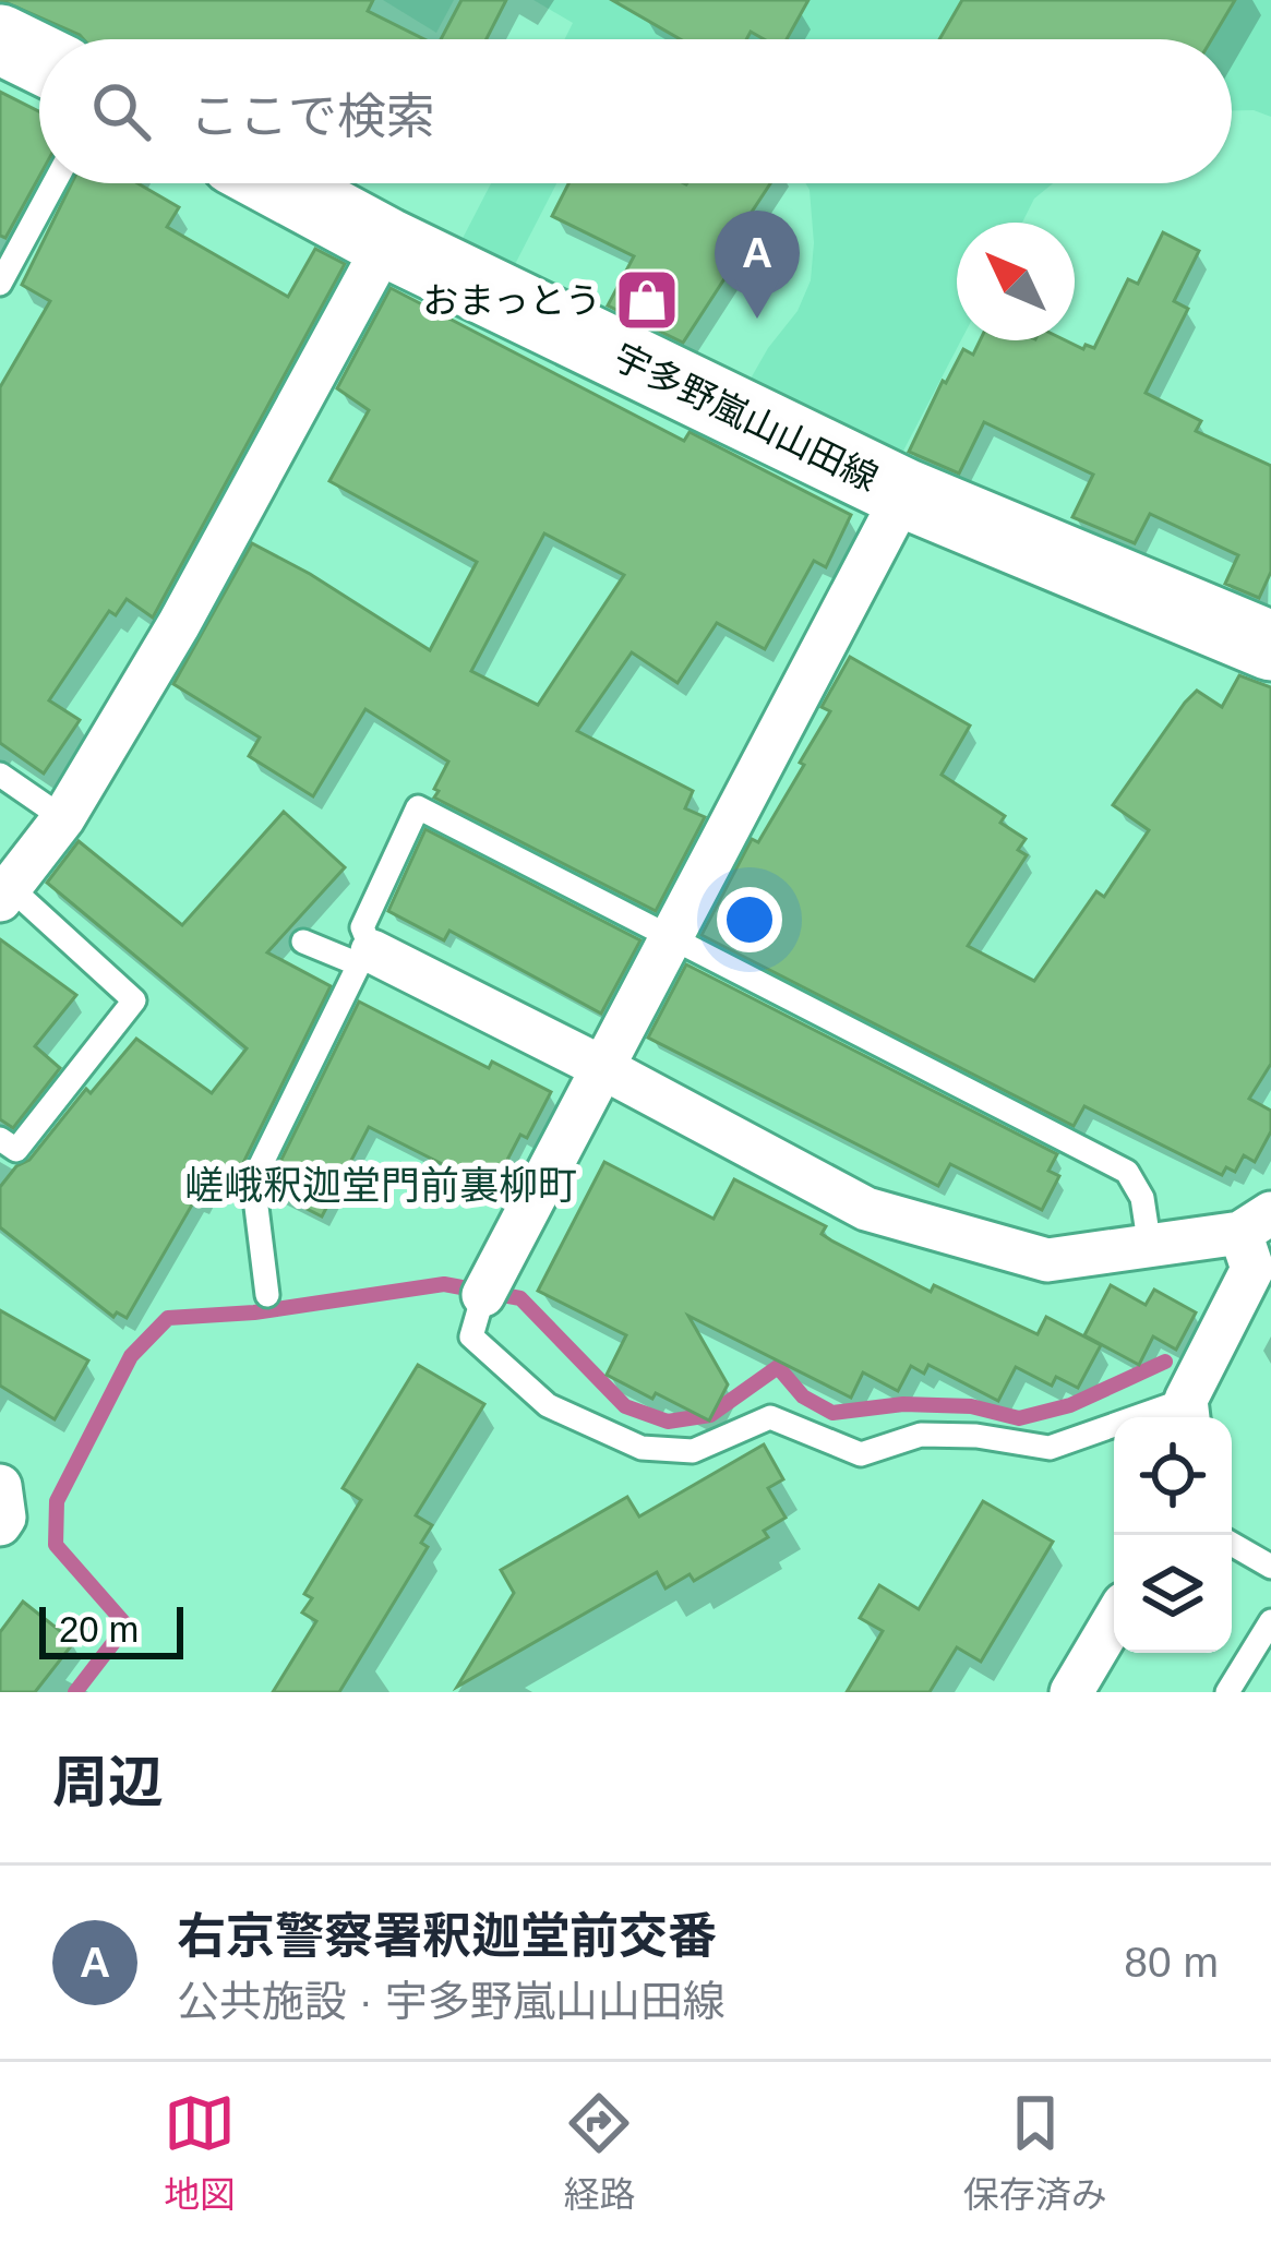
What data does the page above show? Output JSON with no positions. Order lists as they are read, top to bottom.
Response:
{
  "streets": {
    "main road": ["宇多野嵐山山田線"]
  },
  "districts": ["嵯峨釈迦堂門前裏柳町"],
  "places": {
    "shop": ["おまっとう"]
  },
  "scale_bar": "20 m",
  "north": "top left",
  "page": {
    "search": "ここで検索",
    "pins": "A",
    "scale": "20 m",
    "heading": "周辺",
    "list": [
      {
        "mark": "A",
        "name": "右京警察署釈迦堂前交番",
        "note": "公共施設 · 宇多野嵐山山田線",
        "value": "80 m"
      }
    ],
    "nav": ["地図", "経路", "保存済み"]
  }
}
